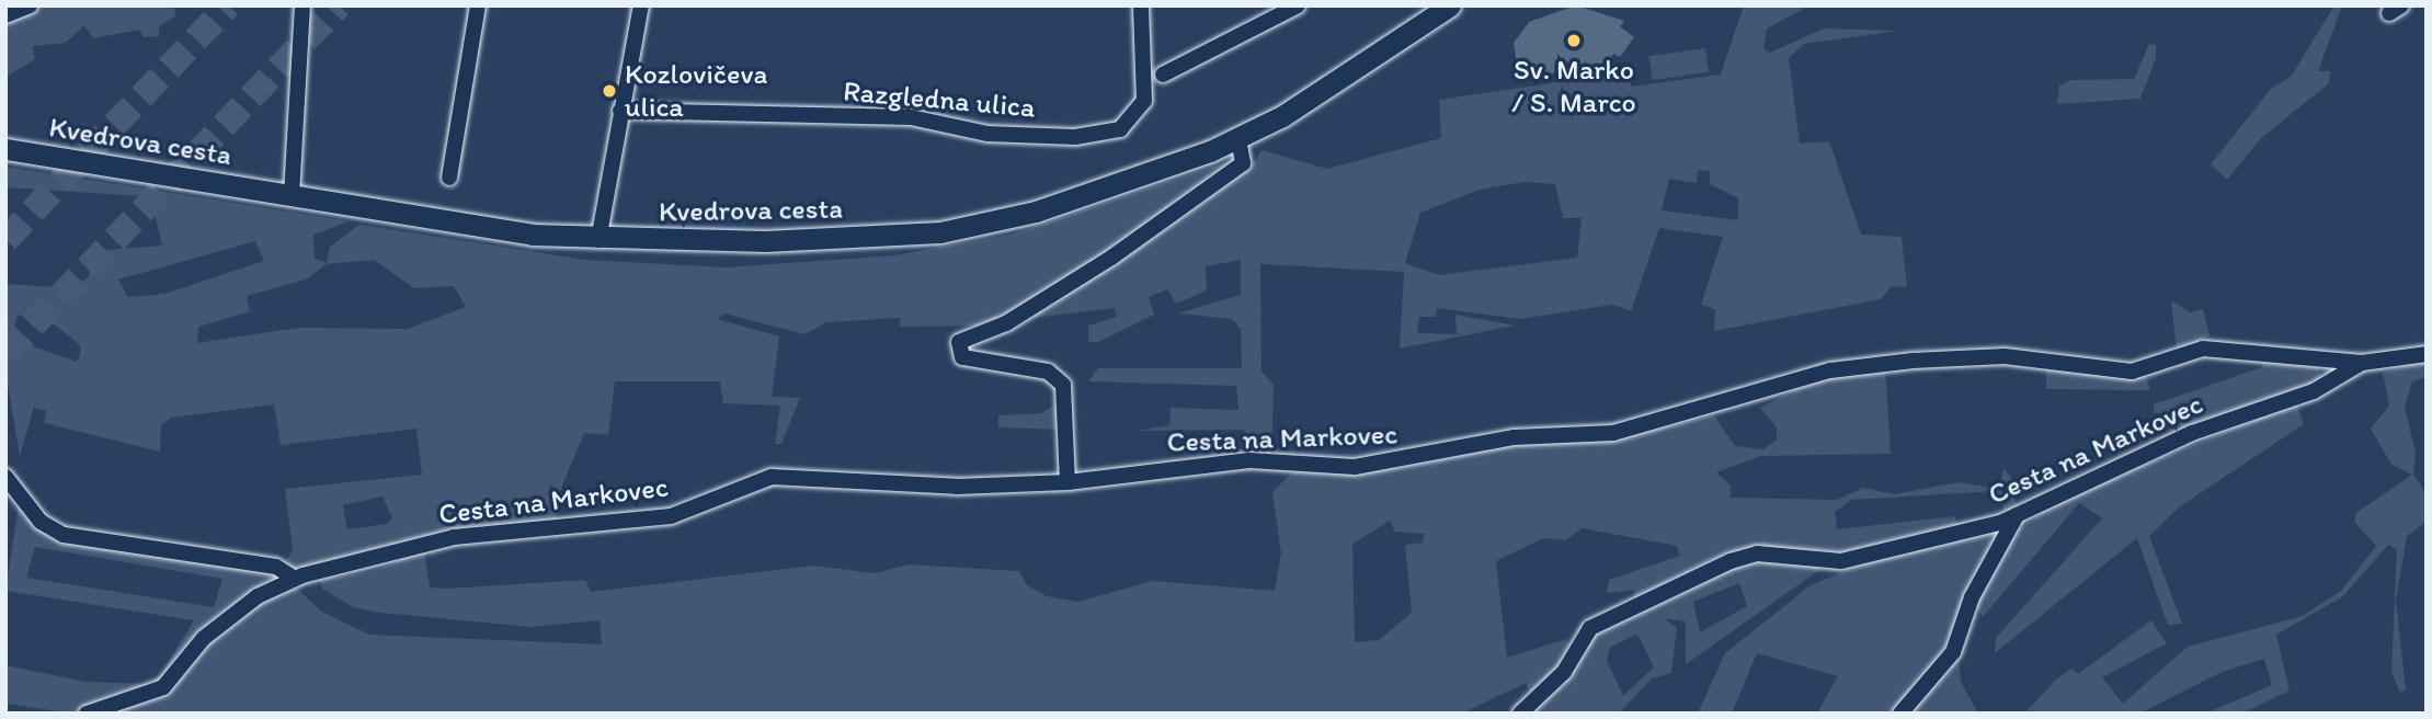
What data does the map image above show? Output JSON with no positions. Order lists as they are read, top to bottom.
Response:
{
  "streets": {
    "street": ["Razgledna ulica", "Kvedrova cesta", "Cesta na Markovec"]
  },
  "places": ["Sv. Marko / S. Marco", "Kozlovičeva ulica"]
}
